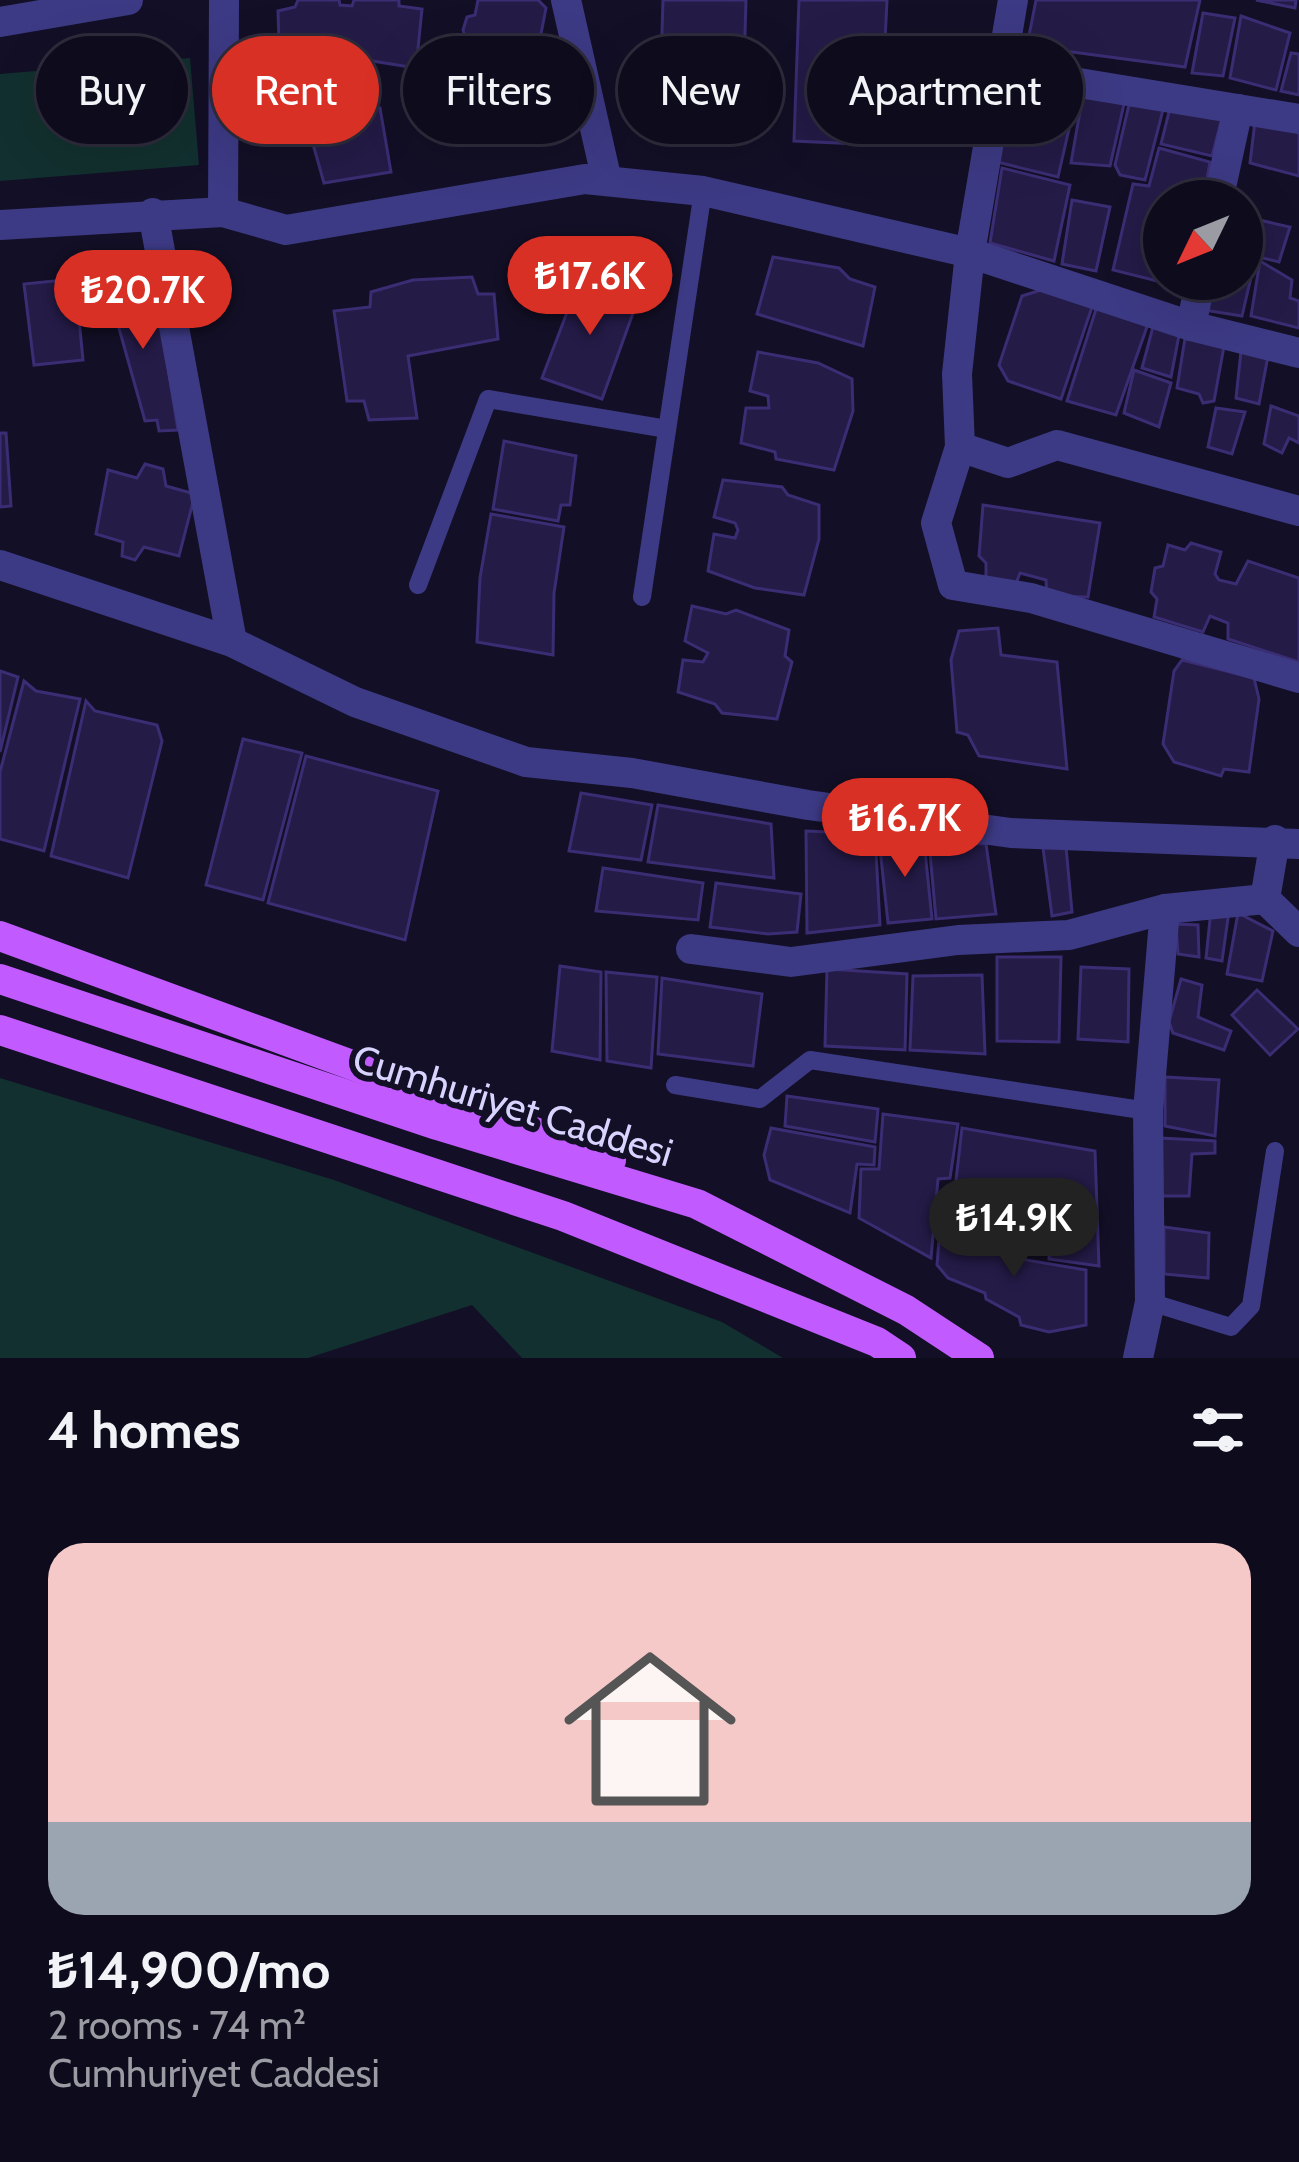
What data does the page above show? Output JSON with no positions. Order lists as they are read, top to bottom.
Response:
{
  "streets": {
    "main road": ["Cumhuriyet Caddesi"]
  },
  "north": "bottom left",
  "page": {
    "chip": [
      "Buy",
      "Rent",
      "Filters",
      "New",
      "Apartment"
    ],
    "price": [
      "₺17.6K",
      "₺20.7K",
      "₺16.7K",
      "₺14.9K"
    ],
    "heading": "4 homes",
    "list": [
      {
        "name": "₺14,900/mo",
        "note": "2 rooms · 74 m² · Cumhuriyet Caddesi"
      }
    ]
  }
}
